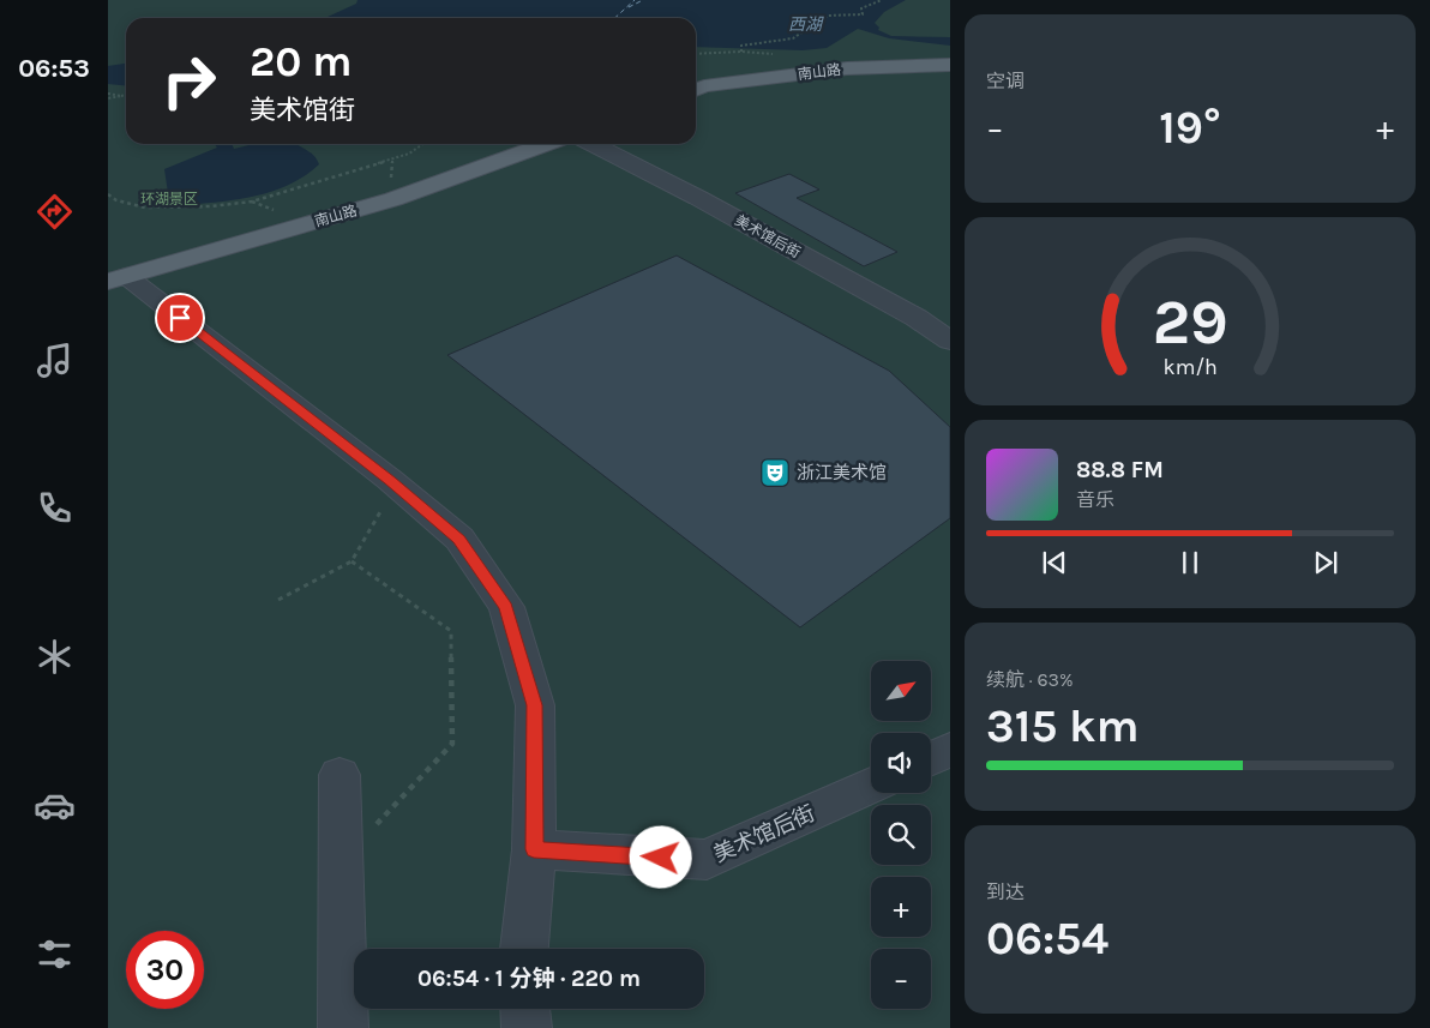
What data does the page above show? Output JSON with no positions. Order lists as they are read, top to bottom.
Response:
{
  "streets": {
    "main road": ["南山路"],
    "street": ["美术馆后街"]
  },
  "water": ["西湖"],
  "parks": ["环湖景区"],
  "places": {
    "theatre": ["浙江美术馆"]
  },
  "north": "top right",
  "page": {
    "tabs": "06:53",
    "tile": [
      "空调",
      ["续航 · 63%", "315 km"],
      ["到达", "06:54"]
    ],
    "turn": ["20 m", "美术馆街"],
    "heat": ["−", "19°", "+"],
    "song": ["88.8 FM", "音乐"],
    "map_buttons": ["+", "−"],
    "limit": "30",
    "trip": "06:54 · 1 分钟 · 220 m",
    "gauge": ["29", "km/h"]
  }
}
